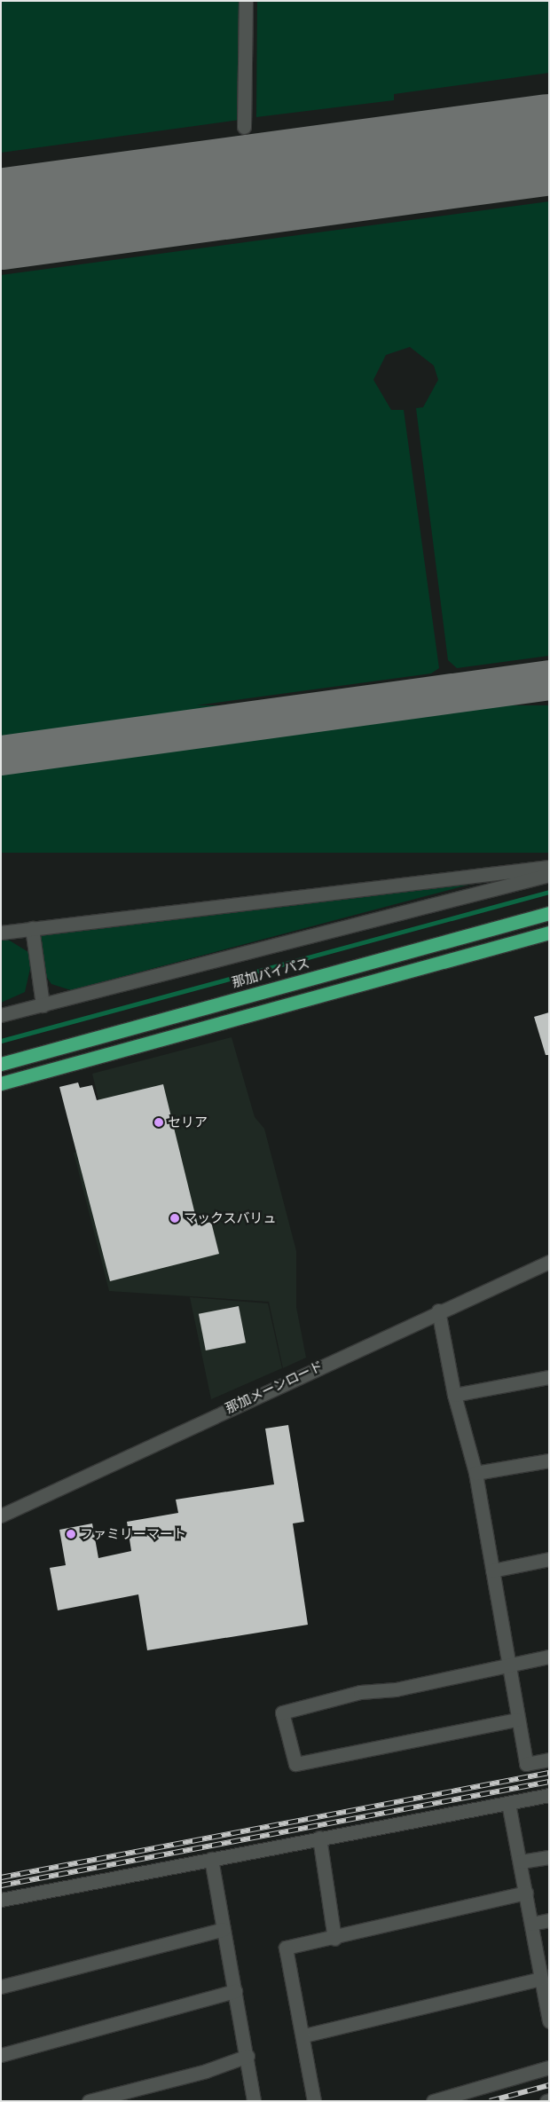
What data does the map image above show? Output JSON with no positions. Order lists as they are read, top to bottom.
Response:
{
  "streets": {
    "highway": ["那加バイパス"],
    "street": ["那加メーンロード"]
  },
  "places": ["セリア", "マックスバリュ", "ファミリーマート"]
}
